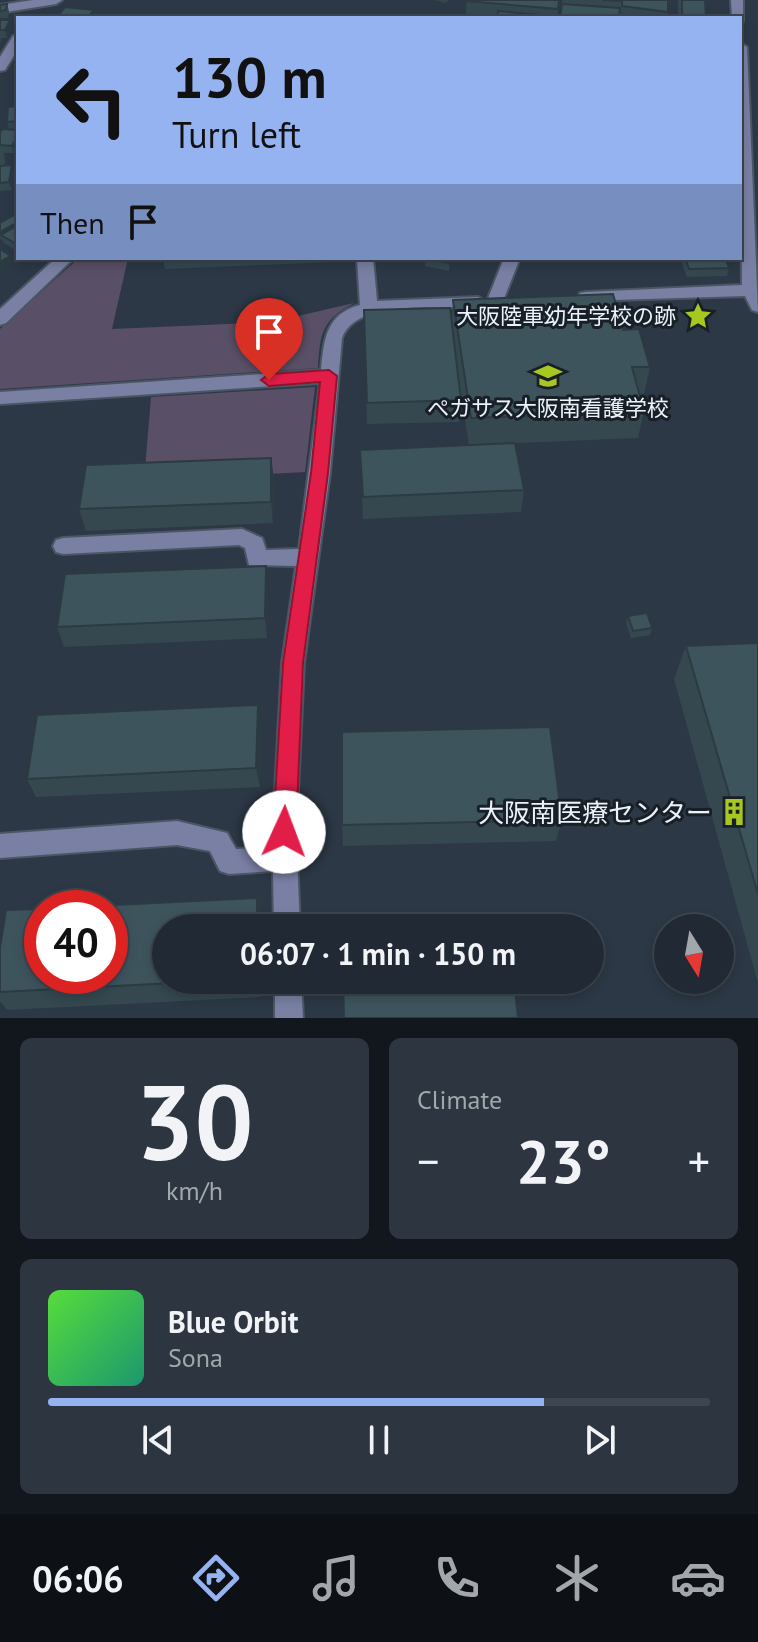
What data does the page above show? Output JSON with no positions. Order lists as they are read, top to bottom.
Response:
{
  "places": {
    "place": ["大阪陸軍幼年学校の跡"],
    "school or university": ["ぺガサス大阪南看護学校"],
    "building": ["大阪南医療センター"]
  },
  "north": "bottom",
  "page": {
    "turn": ["130 m", "Turn left"],
    "then": "Then",
    "limit": "40",
    "trip": "06:07 · 1 min · 150 m",
    "tile": [
      ["30", "km/h"],
      "Climate"
    ],
    "heat": ["−", "23°", "+"],
    "song": ["Blue Orbit", "Sona"],
    "tabs": "06:06"
  }
}
